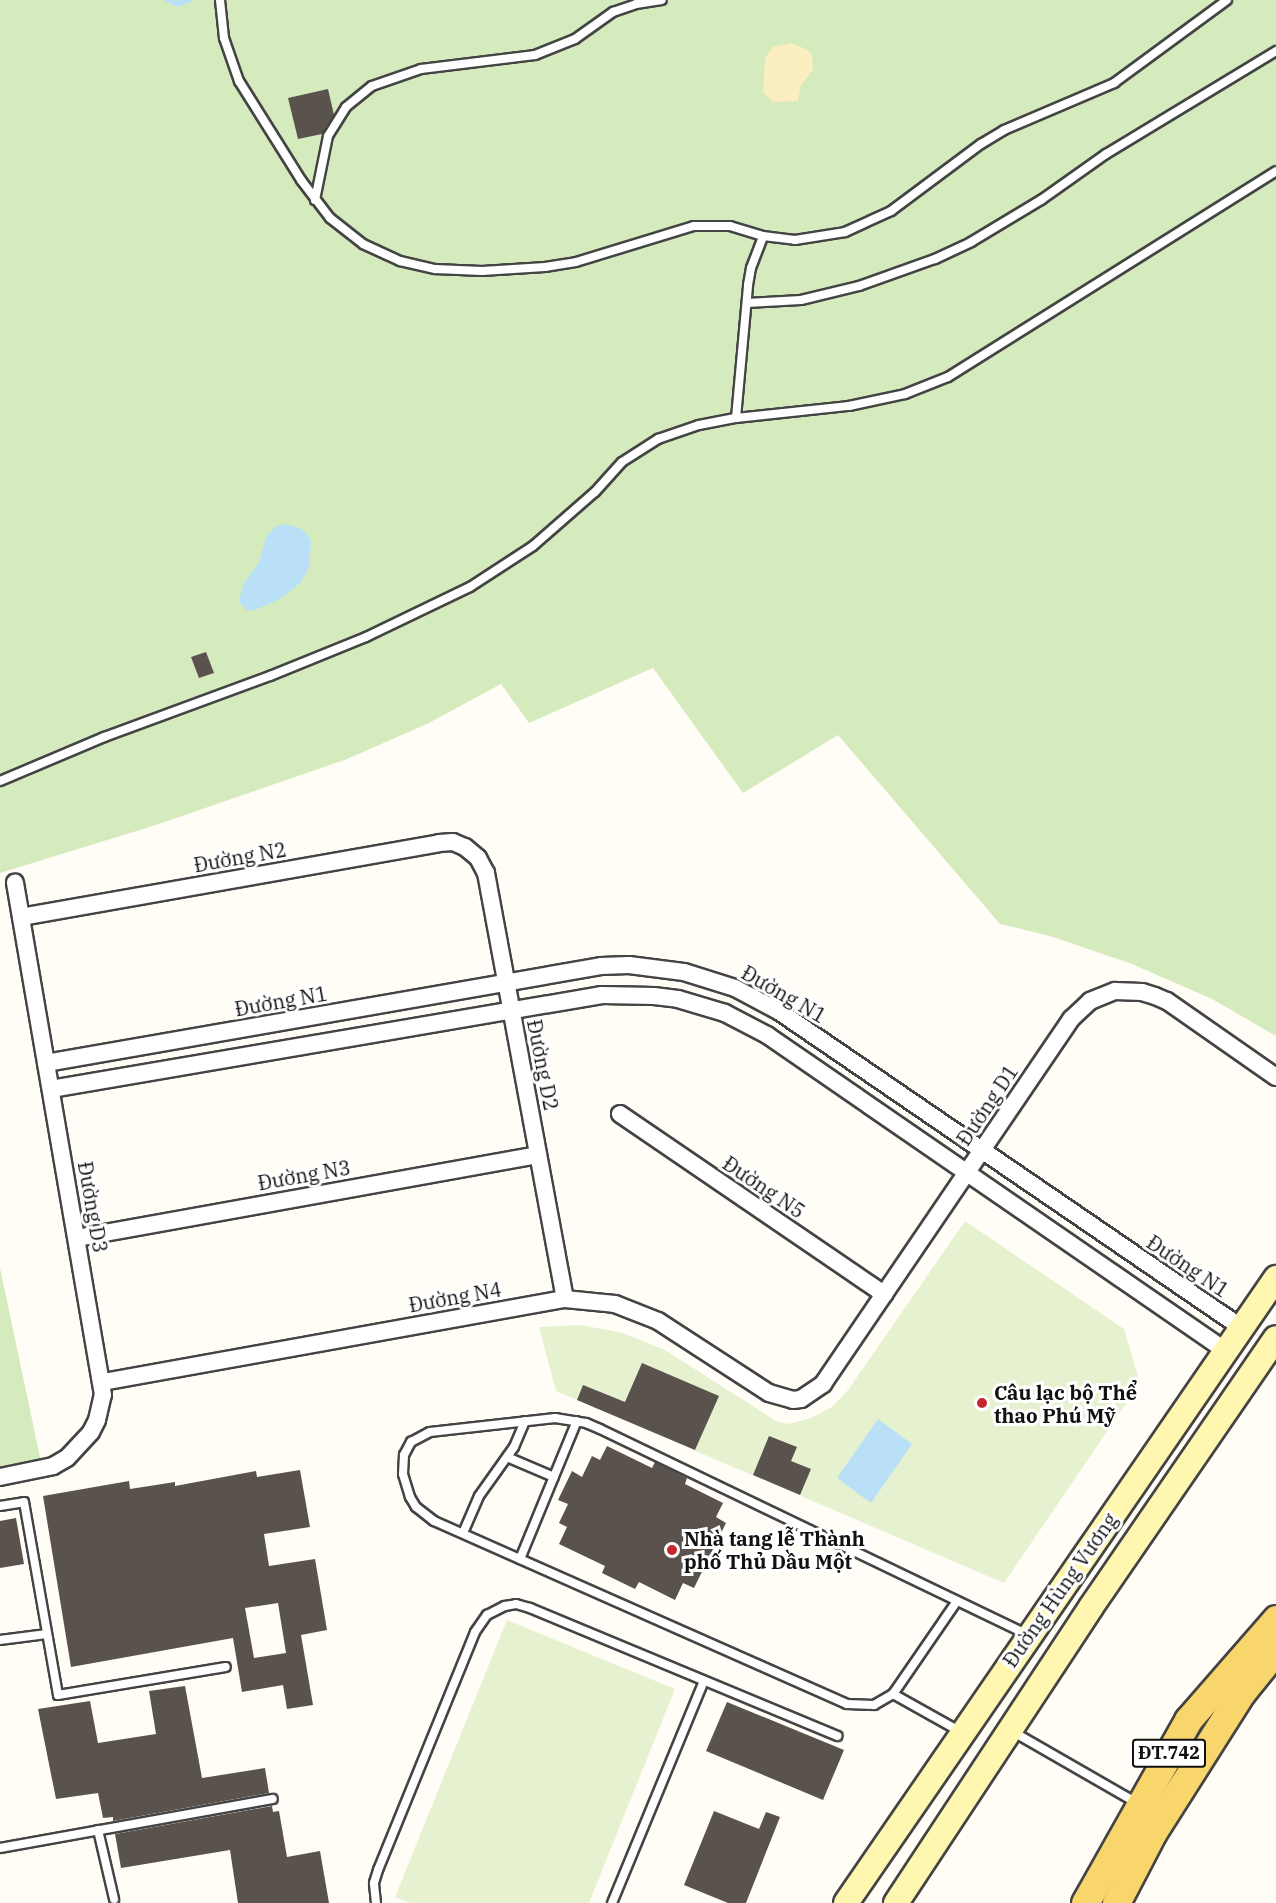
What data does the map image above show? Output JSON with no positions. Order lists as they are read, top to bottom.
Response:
{
  "streets": {
    "main road": ["Đường Hùng Vương", "ĐT.742"],
    "street": [
      "Đường N2",
      "Đường N1",
      "Đường D2",
      "Đường D1",
      "Đường N3",
      "Đường N5",
      "Đường D3",
      "Đường N4"
    ]
  },
  "crossings": [
    ["Đường N2", "Đường D2"],
    ["Đường N2", "Đường D3"],
    ["Đường N1", "Đường D2"],
    ["Đường N1", "Đường D1"],
    ["Đường N1", "Đường D3"],
    ["Đường N1", "Đường Hùng Vương"],
    ["Đường D2", "Đường N3"],
    ["Đường D2", "Đường N4"],
    ["Đường D1", "Đường N5"],
    ["Đường D1", "Đường N4"],
    ["Đường N3", "Đường D3"],
    ["Đường D3", "Đường N4"]
  ],
  "places": ["Câu lạc bộ Thể thao Phú Mỹ", "Nhà tang lễ Thành phố Thủ Dầu Một"]
}
